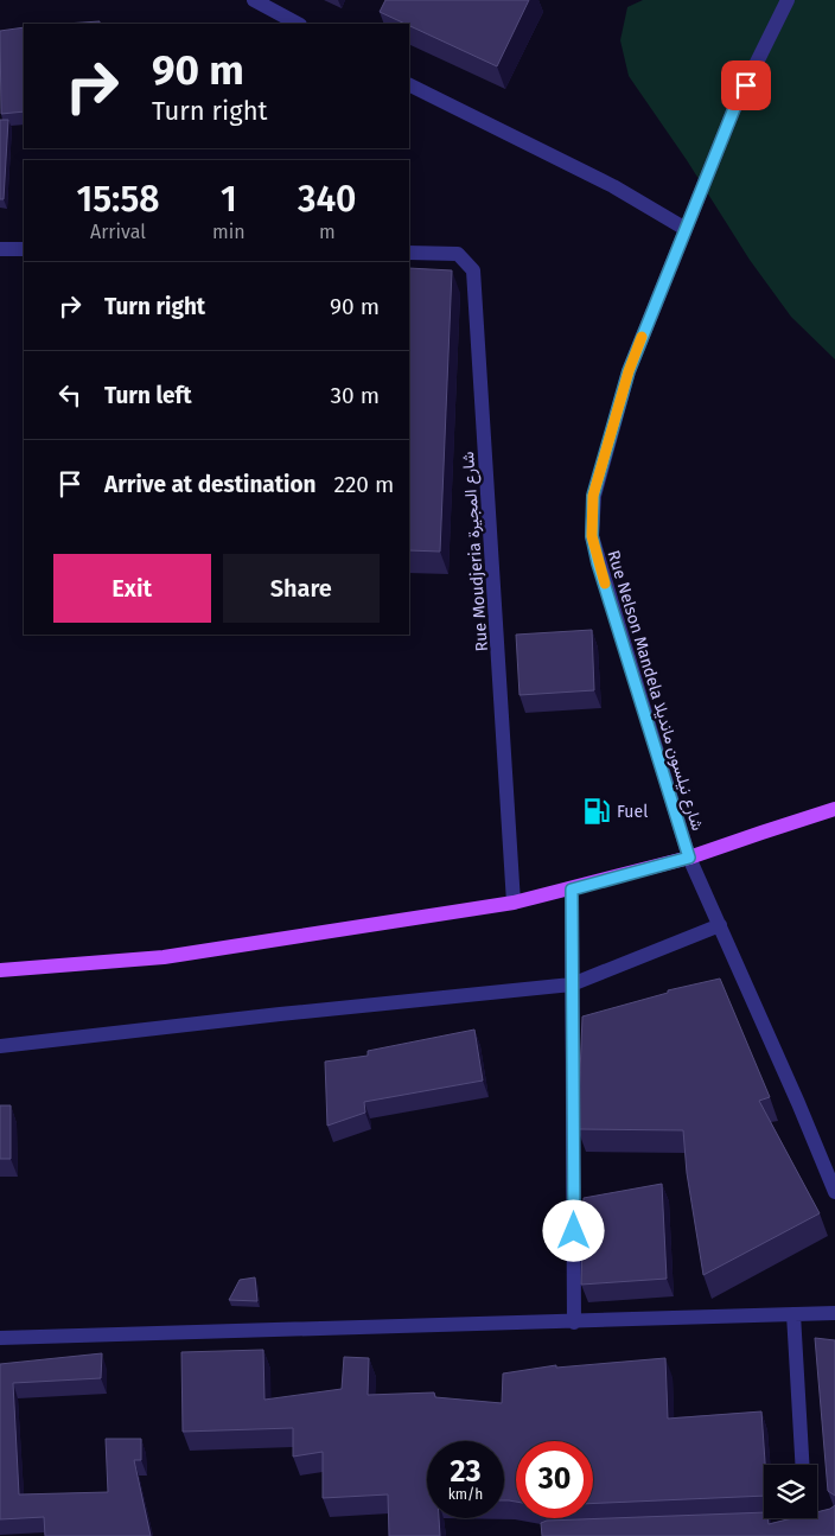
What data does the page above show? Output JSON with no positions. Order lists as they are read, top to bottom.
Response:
{
  "streets": {
    "street": ["Rue Moudjeria شارع المجيرة", "Rue Nelson Mandela شارع نيلسون مانديلا"]
  },
  "places": {
    "fuel station": ["Fuel"]
  },
  "page": {
    "turn": ["90 m", "Turn right"],
    "eta": [
      "15:58",
      "Arrival",
      "1",
      "min",
      "340",
      "m"
    ],
    "list": [
      {
        "name": "Turn right",
        "value": "90 m"
      },
      {
        "name": "Turn left",
        "value": "30 m"
      },
      {
        "name": "Arrive at destination",
        "value": "220 m"
      }
    ],
    "buttons": ["Exit", "Share"],
    "speed": "23 km/h",
    "limit": "30"
  }
}
